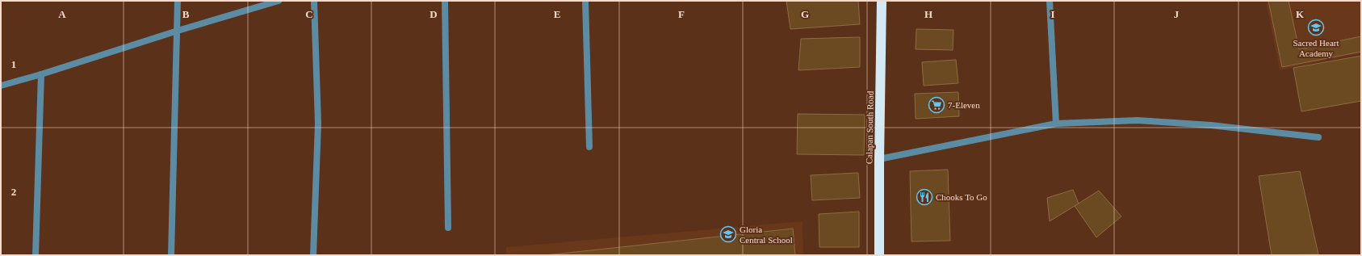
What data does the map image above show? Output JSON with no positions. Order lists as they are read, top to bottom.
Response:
{
  "streets": {
    "highway": ["Calapan South Road"]
  },
  "places": {
    "school or university": ["Sacred Heart Academy", "Gloria Central School"],
    "supermarket": ["7-Eleven"],
    "restaurant": ["Chooks To Go"]
  },
  "grid": {
    "columns": [
      "A",
      "B",
      "C",
      "D",
      "E",
      "F",
      "G",
      "H",
      "I",
      "J",
      "K"
    ],
    "rows": ["1", "2"]
  }
}
